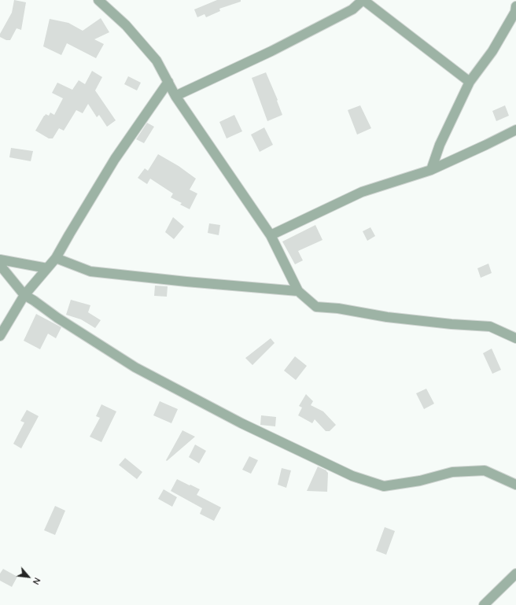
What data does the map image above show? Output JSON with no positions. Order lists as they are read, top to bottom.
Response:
{
  "north": "bottom right"
}
